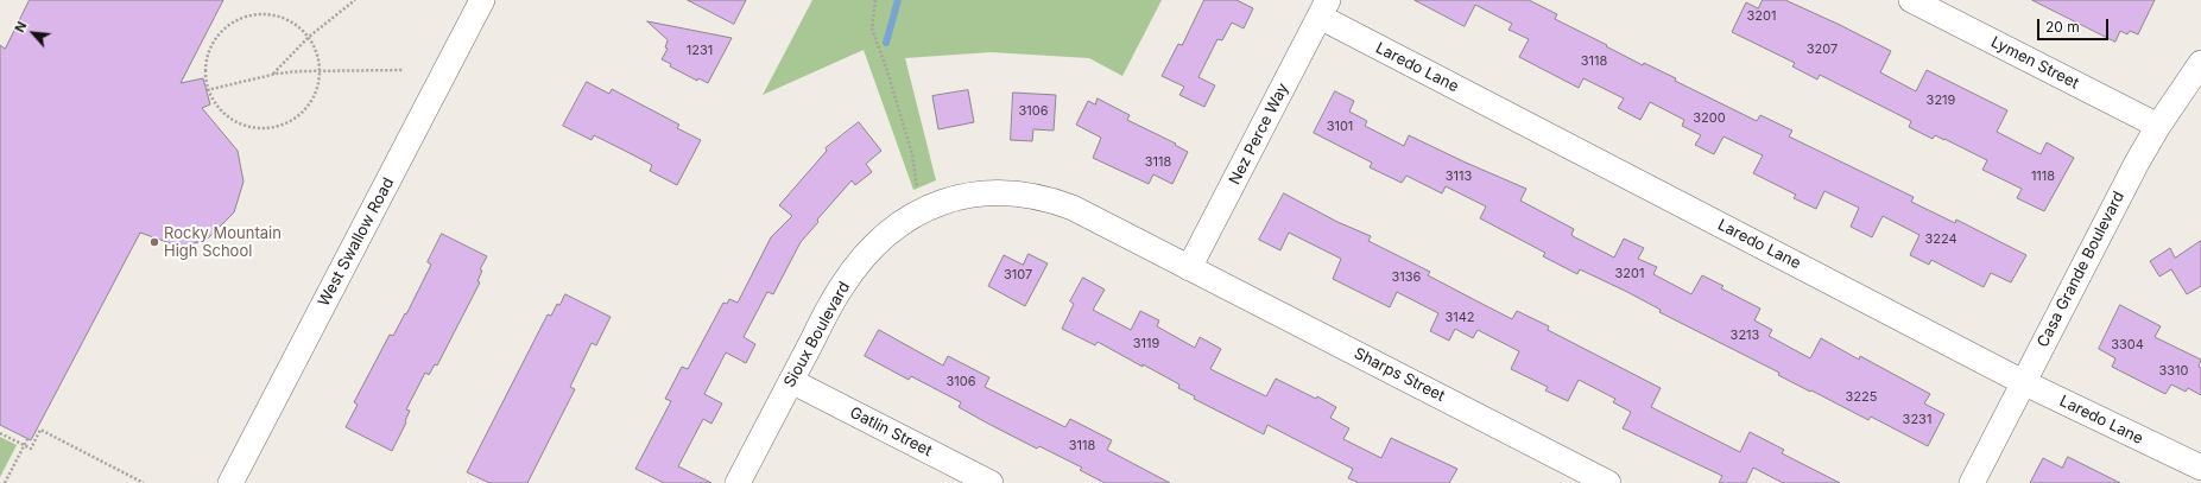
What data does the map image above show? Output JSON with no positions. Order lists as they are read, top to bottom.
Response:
{
  "streets": {
    "street": [
      "Lymen Street",
      "Laredo Lane",
      "Nez Perce Way",
      "West Swallow Road",
      "Casa Grande Boulevard",
      "Sioux Boulevard",
      "Sharps Street",
      "Gatlin Street"
    ]
  },
  "crossings": [
    ["Lymen Street", "Casa Grande Boulevard"],
    ["Laredo Lane", "Nez Perce Way"],
    ["Laredo Lane", "Casa Grande Boulevard"],
    ["Nez Perce Way", "Sioux Boulevard"],
    ["Nez Perce Way", "Sharps Street"],
    ["Sioux Boulevard", "Sharps Street"],
    ["Sioux Boulevard", "Gatlin Street"]
  ],
  "places": ["Rocky Mountain High School"],
  "house_numbers": [
    "3201",
    "3207",
    "1231",
    "3118",
    "3219",
    "3106",
    "3200",
    "3101",
    "3118",
    "3113",
    "1118",
    "3224",
    "3201",
    "3107",
    "3136",
    "3142",
    "3213",
    "3119",
    "3304",
    "3310",
    "3106",
    "3225",
    "3231",
    "3118"
  ],
  "scale_bar": "20 m",
  "north": "top left"
}
